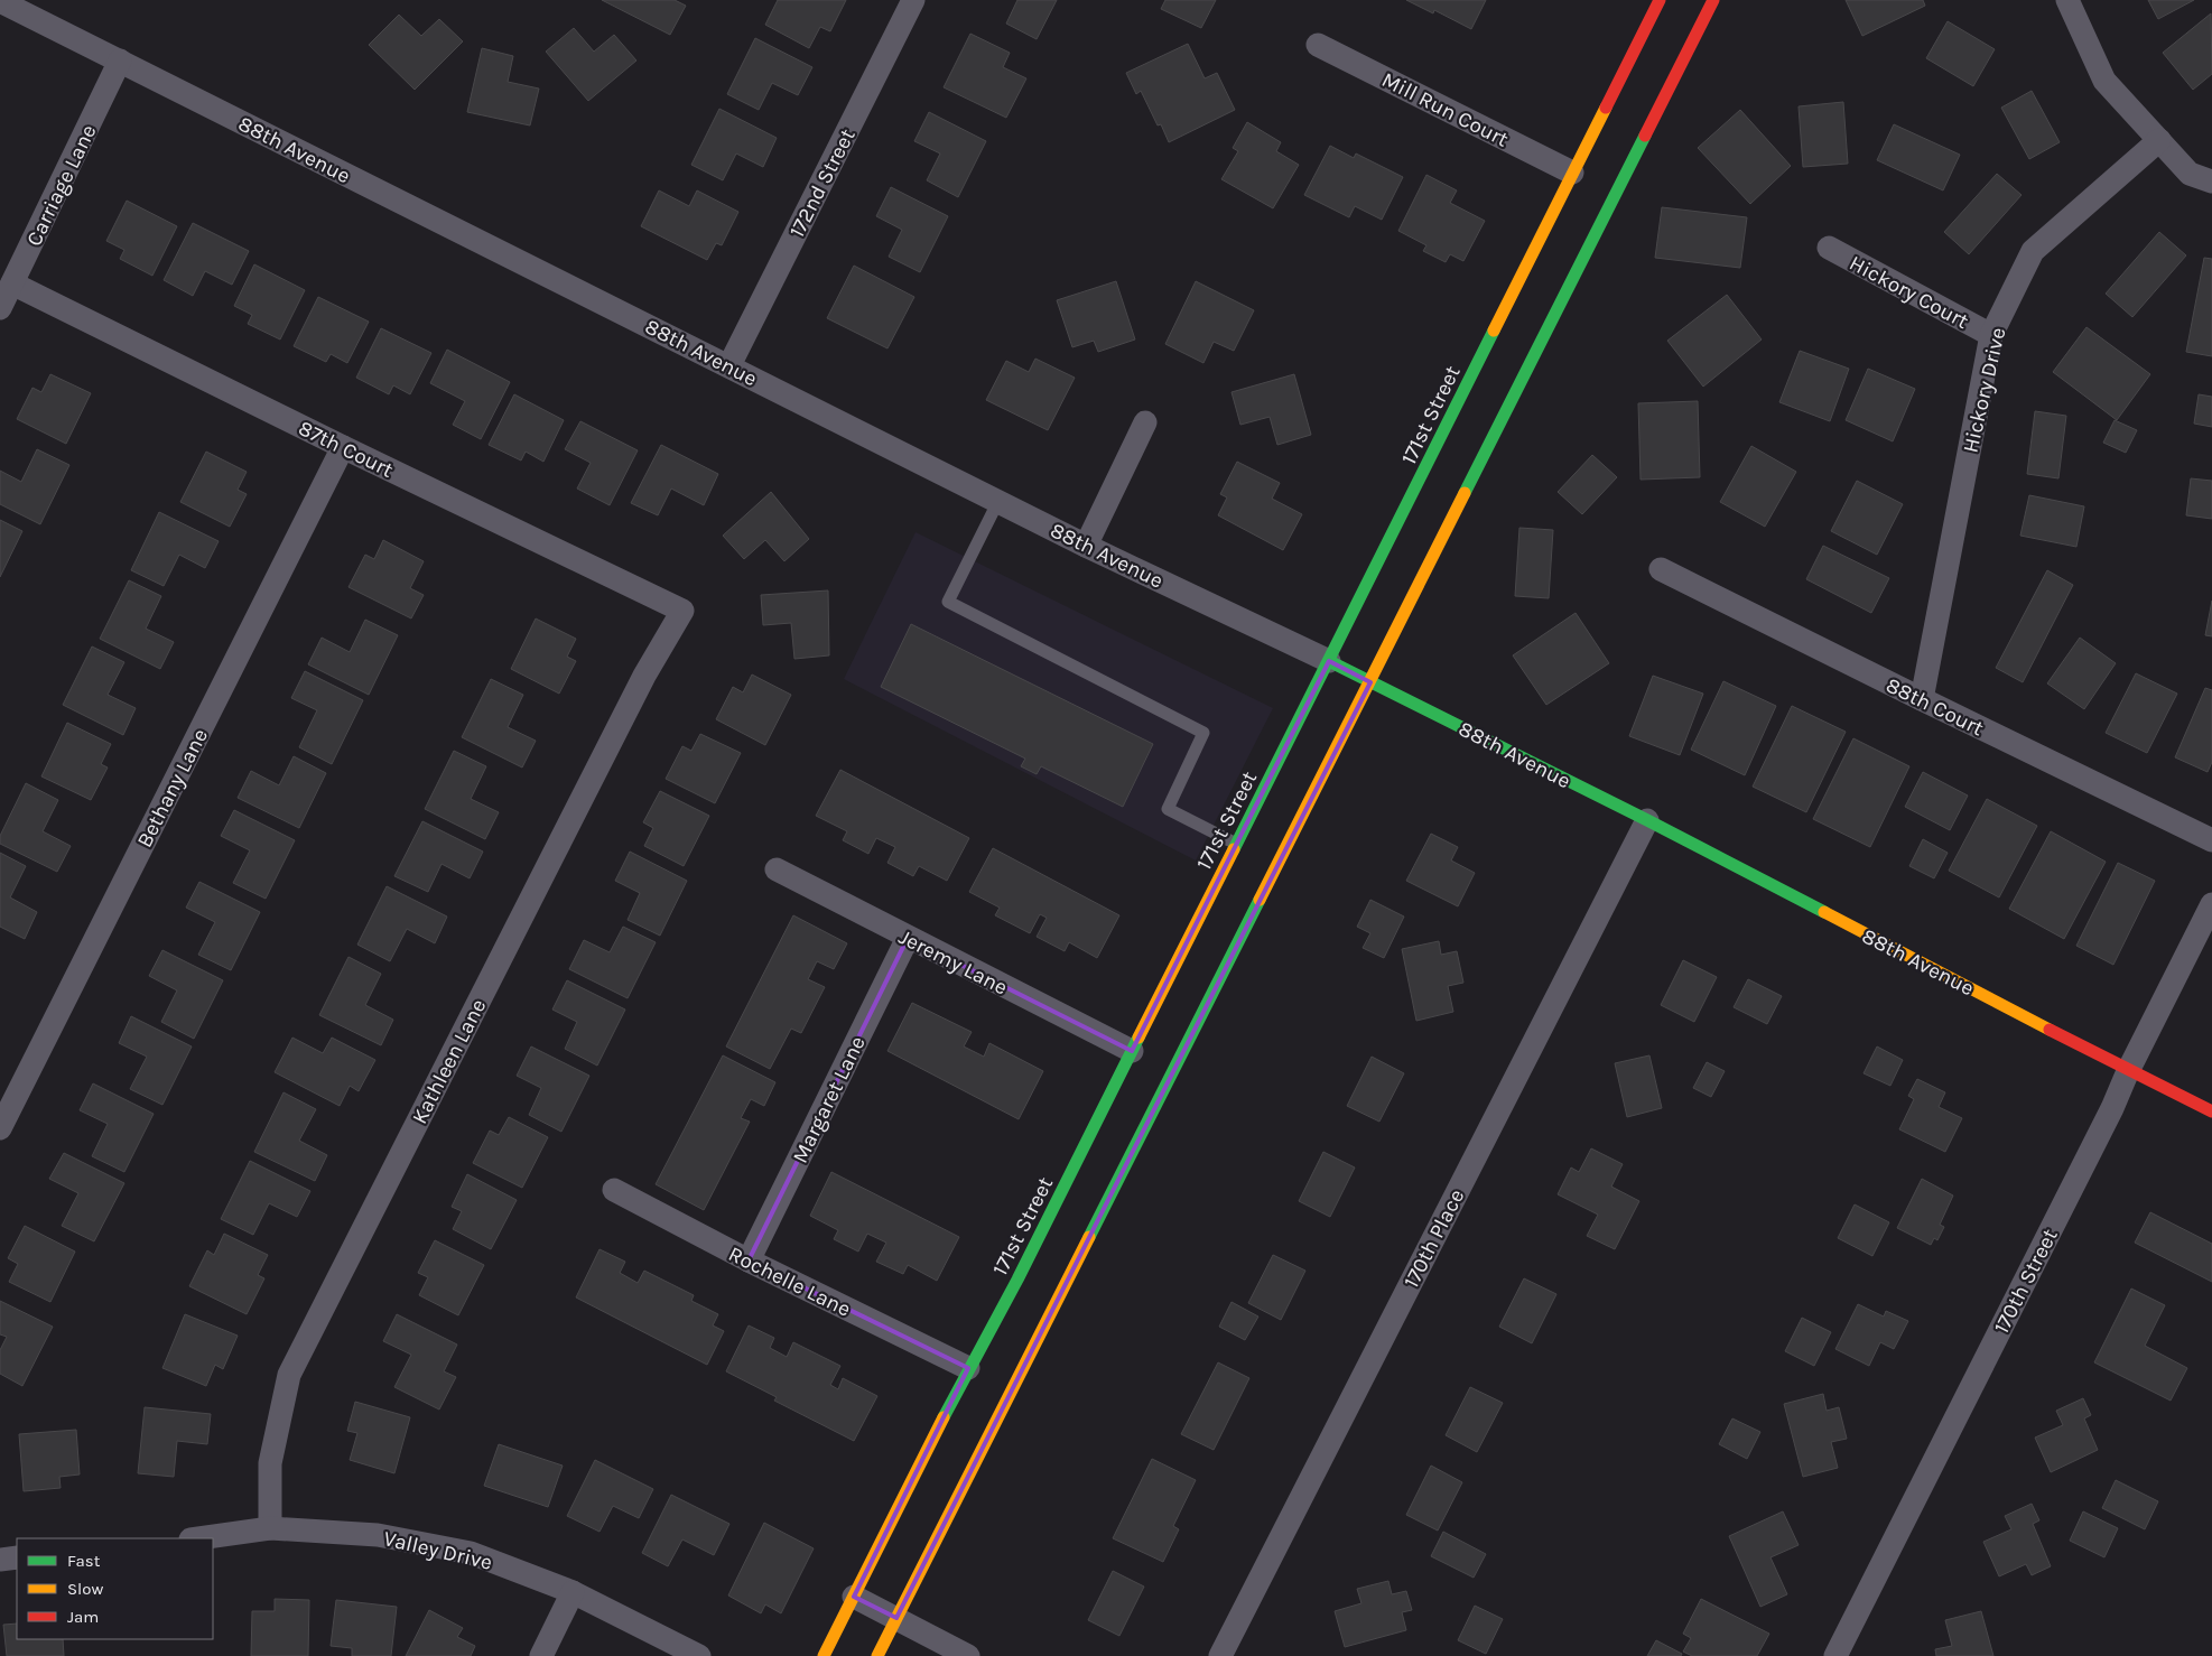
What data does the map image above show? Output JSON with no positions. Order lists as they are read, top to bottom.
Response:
{
  "streets": {
    "street": [
      "Mill Run Court",
      "88th Avenue",
      "172nd Street",
      "Carriage Lane",
      "Hickory Court",
      "Hickory Drive",
      "171st Street",
      "87th Court",
      "88th Court",
      "Bethany Lane",
      "Jeremy Lane",
      "Kathleen Lane",
      "Margaret Lane",
      "170th Place",
      "Rochelle Lane",
      "170th Street",
      "Valley Drive"
    ]
  },
  "crossings": [
    ["Mill Run Court", "171st Street"],
    ["88th Avenue", "172nd Street"],
    ["88th Avenue", "Carriage Lane"],
    ["88th Avenue", "171st Street"],
    ["88th Avenue", "170th Place"],
    ["88th Avenue", "170th Street"],
    ["Carriage Lane", "87th Court"],
    ["Hickory Court", "Hickory Drive"],
    ["Hickory Drive", "88th Court"],
    ["171st Street", "Jeremy Lane"],
    ["171st Street", "Rochelle Lane"],
    ["87th Court", "Bethany Lane"],
    ["87th Court", "Kathleen Lane"],
    ["Jeremy Lane", "Margaret Lane"],
    ["Kathleen Lane", "Valley Drive"],
    ["Margaret Lane", "Rochelle Lane"]
  ],
  "legend": ["Fast", "Slow", "Jam"]
}
